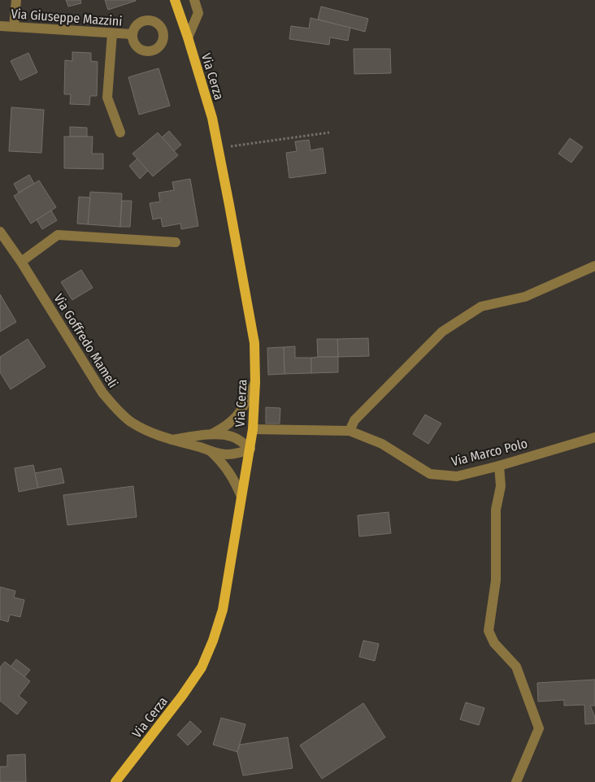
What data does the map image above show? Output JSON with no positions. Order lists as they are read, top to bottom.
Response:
{
  "streets": {
    "main road": ["Via Cerza"],
    "street": ["Via Giuseppe Mazzini", "Via Goffredo Mameli", "Via Marco Polo"]
  },
  "crossings": [
    ["Via Cerza", "Via Marco Polo"]
  ]
}
